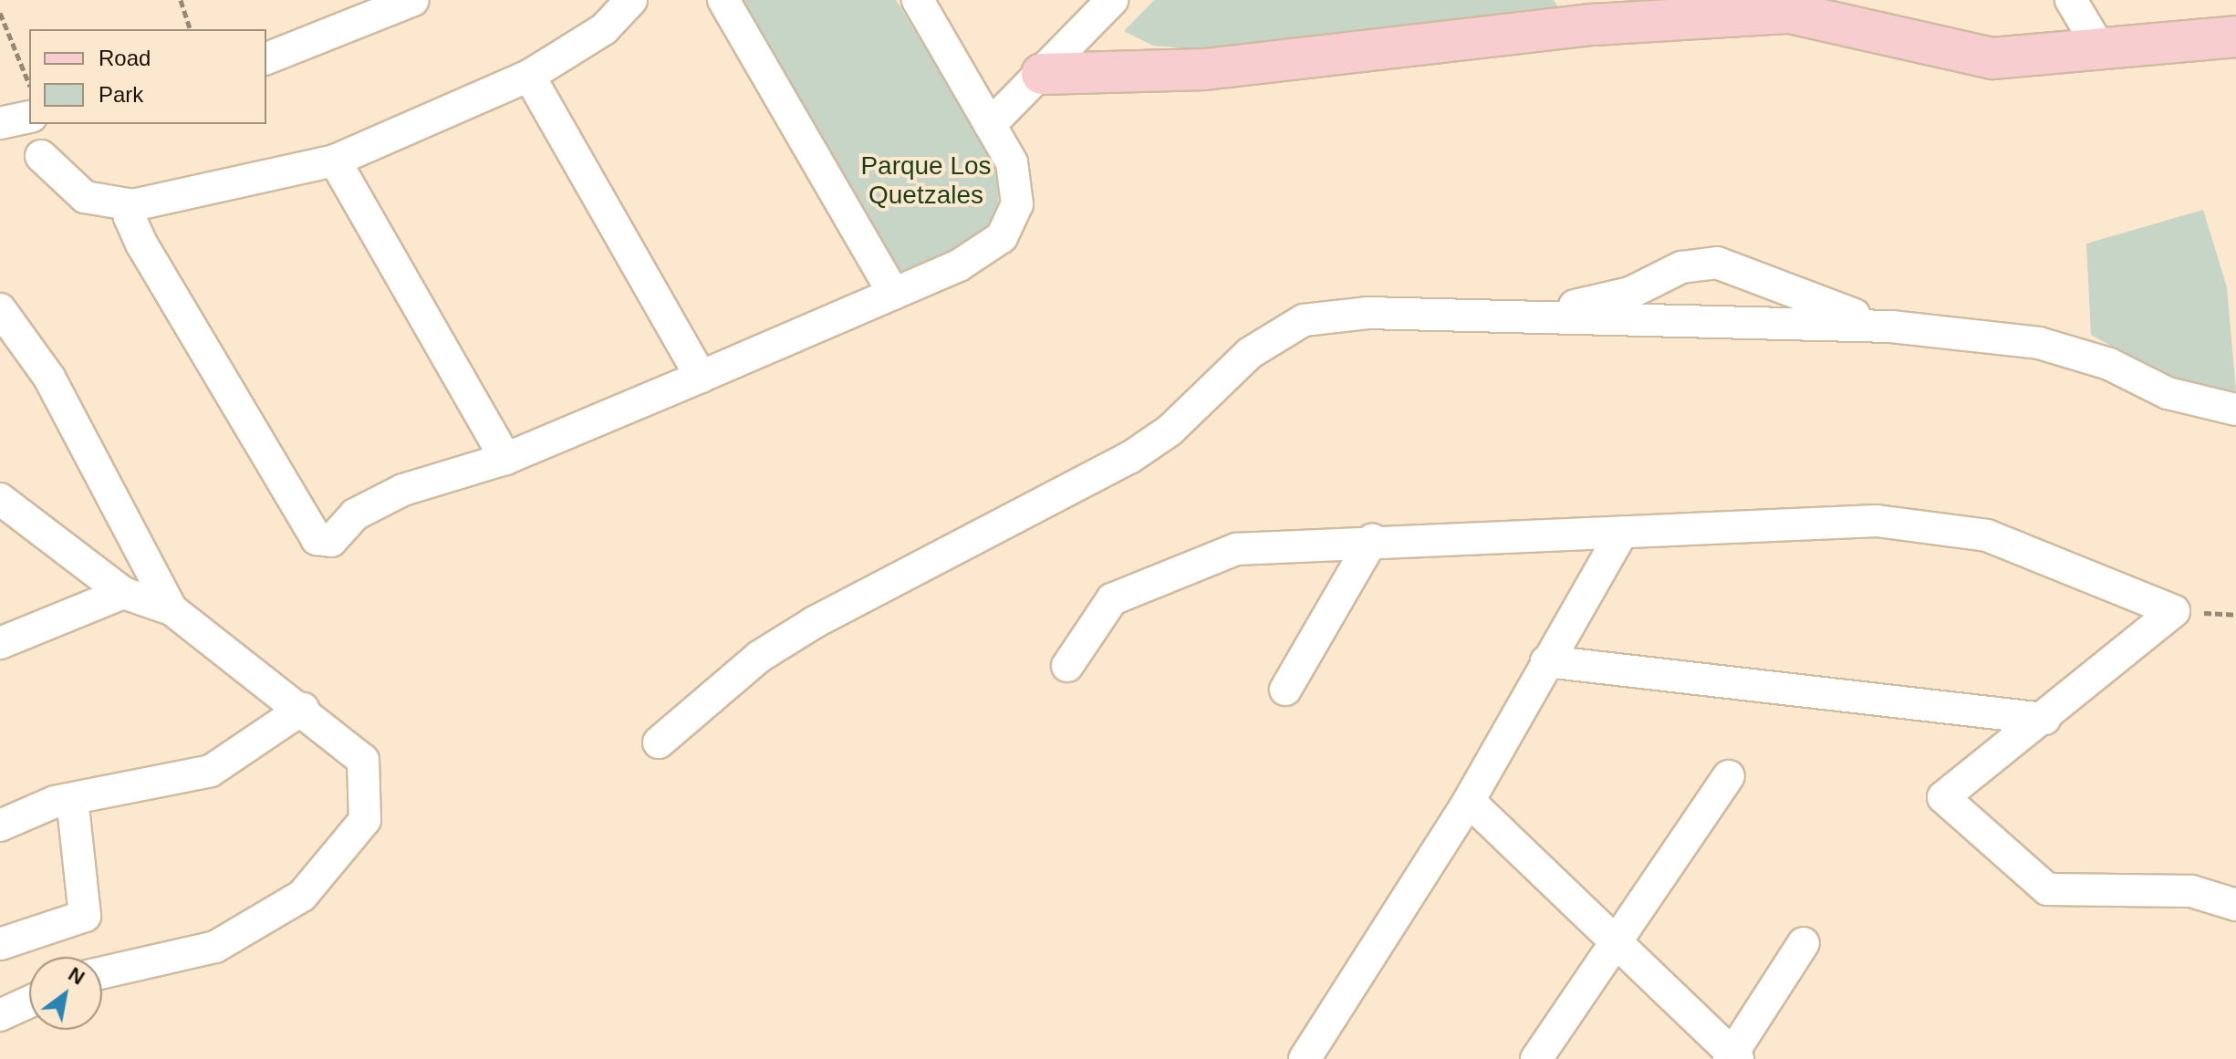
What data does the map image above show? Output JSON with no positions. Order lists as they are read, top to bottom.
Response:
{
  "parks": ["Parque Los Quetzales"],
  "legend": ["Road", "Park"],
  "north": "top right"
}
